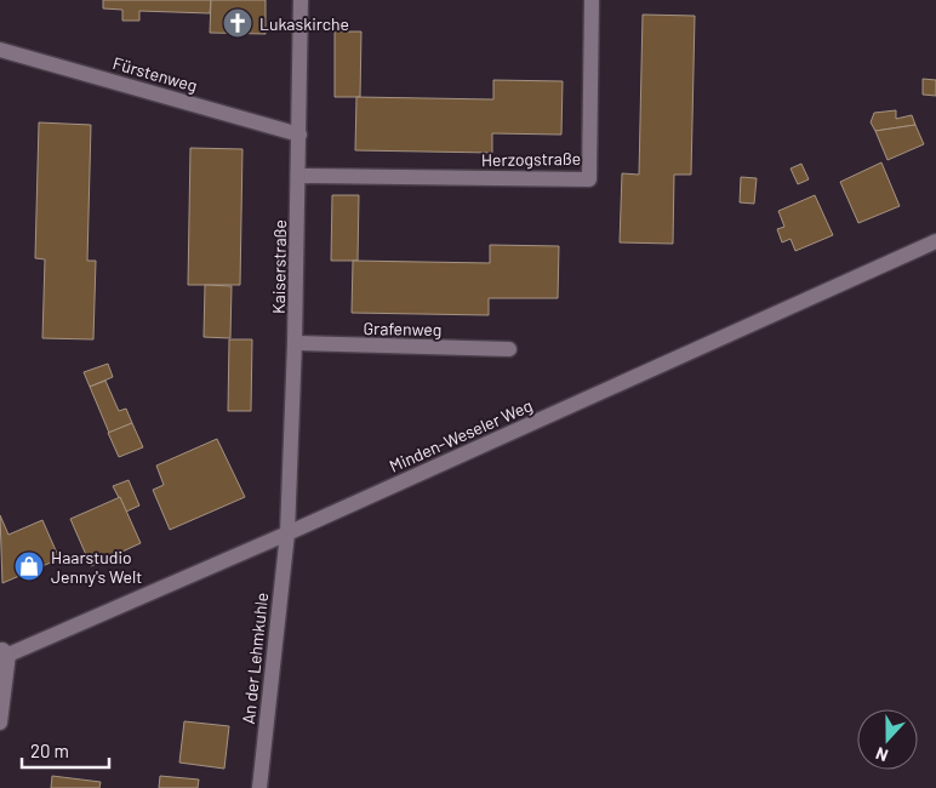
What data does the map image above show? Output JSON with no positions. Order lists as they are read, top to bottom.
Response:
{
  "streets": {
    "street": [
      "Fürstenweg",
      "Herzogstraße",
      "Kaiserstraße",
      "Grafenweg",
      "Minden-Weseler Weg",
      "An der Lehmkuhle"
    ]
  },
  "crossings": [
    ["Fürstenweg", "Kaiserstraße"],
    ["Herzogstraße", "Kaiserstraße"],
    ["Kaiserstraße", "Grafenweg"],
    ["Kaiserstraße", "Minden-Weseler Weg"],
    ["Kaiserstraße", "An der Lehmkuhle"],
    ["Minden-Weseler Weg", "An der Lehmkuhle"]
  ],
  "places": {
    "church": ["Lukaskirche"],
    "shop": ["Haarstudio Jenny's Welt"]
  },
  "scale_bar": "20 m",
  "north": "bottom"
}
